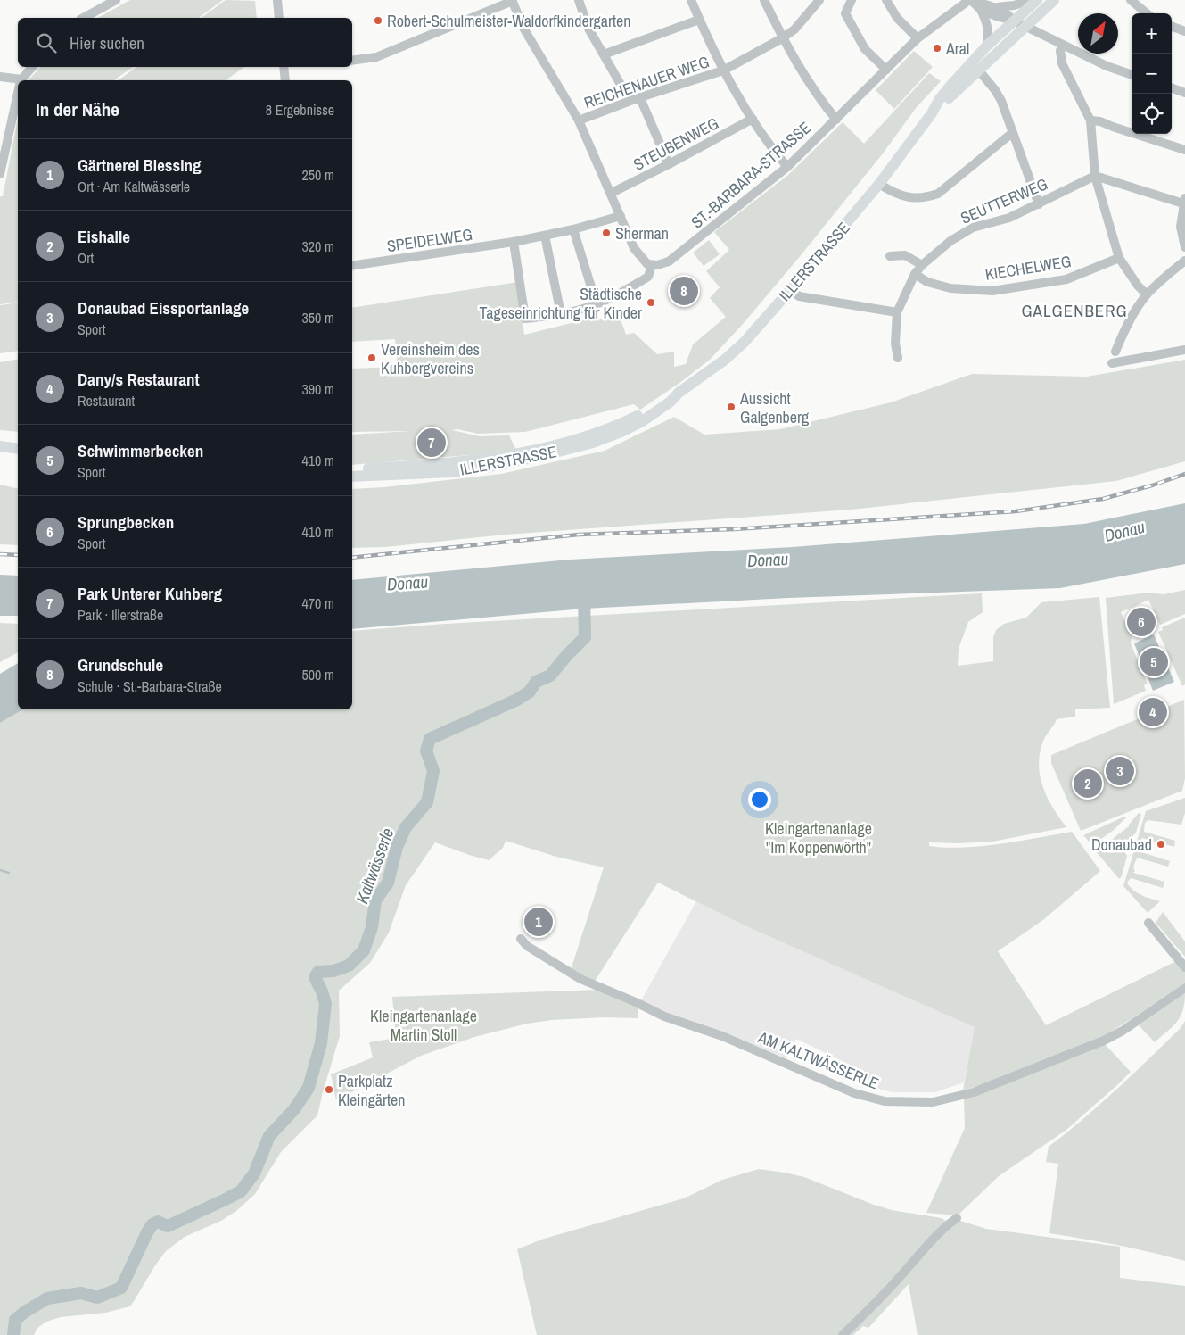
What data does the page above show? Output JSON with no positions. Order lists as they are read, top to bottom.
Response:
{
  "streets": {
    "main road": ["ILLERSTRASSE"],
    "street": [
      "REICHENAUER WEG",
      "STEUBENWEG",
      "ST.-BARBARA-STRASSE",
      "SEUTTERWEG",
      "SPEIDELWEG",
      "KIECHELWEG",
      "AM KALTWÄSSERLE"
    ]
  },
  "crossings": [
    ["SEUTTERWEG", "KIECHELWEG"]
  ],
  "districts": ["GALGENBERG"],
  "water": ["Donau", "Kaltwässerle"],
  "parks": ["Kleingartenanlage \"Im Koppenwörth\"", "Kleingartenanlage Martin Stoll"],
  "places": [
    "Robert-Schulmeister-Waldorfkindergarten",
    "Aral",
    "Sherman",
    "Städtische Tageseinrichtung für Kinder",
    "Vereinsheim des Kuhbergvereins",
    "Aussicht Galgenberg",
    "Donaubad",
    "Parkplatz Kleingärten"
  ],
  "north": "top right",
  "page": {
    "map_buttons": ["+", "−"],
    "search": "Hier suchen",
    "heading": ["In der Nähe", "8 Ergebnisse"],
    "list": [
      {
        "mark": "1",
        "name": "Gärtnerei Blessing",
        "note": "Ort · Am Kaltwässerle",
        "value": "250 m"
      },
      {
        "mark": "2",
        "name": "Eishalle",
        "note": "Ort",
        "value": "320 m"
      },
      {
        "mark": "3",
        "name": "Donaubad Eissportanlage",
        "note": "Sport",
        "value": "350 m"
      },
      {
        "mark": "4",
        "name": "Dany/s Restaurant",
        "note": "Restaurant",
        "value": "390 m"
      },
      {
        "mark": "5",
        "name": "Schwimmerbecken",
        "note": "Sport",
        "value": "410 m"
      },
      {
        "mark": "6",
        "name": "Sprungbecken",
        "note": "Sport",
        "value": "410 m"
      },
      {
        "mark": "7",
        "name": "Park Unterer Kuhberg",
        "note": "Park · Illerstraße",
        "value": "470 m"
      },
      {
        "mark": "8",
        "name": "Grundschule",
        "note": "Schule · St.-Barbara-Straße",
        "value": "500 m"
      }
    ],
    "pins": [
      "8",
      "7",
      "6",
      "5",
      "4",
      "3",
      "2",
      "1"
    ]
  }
}
